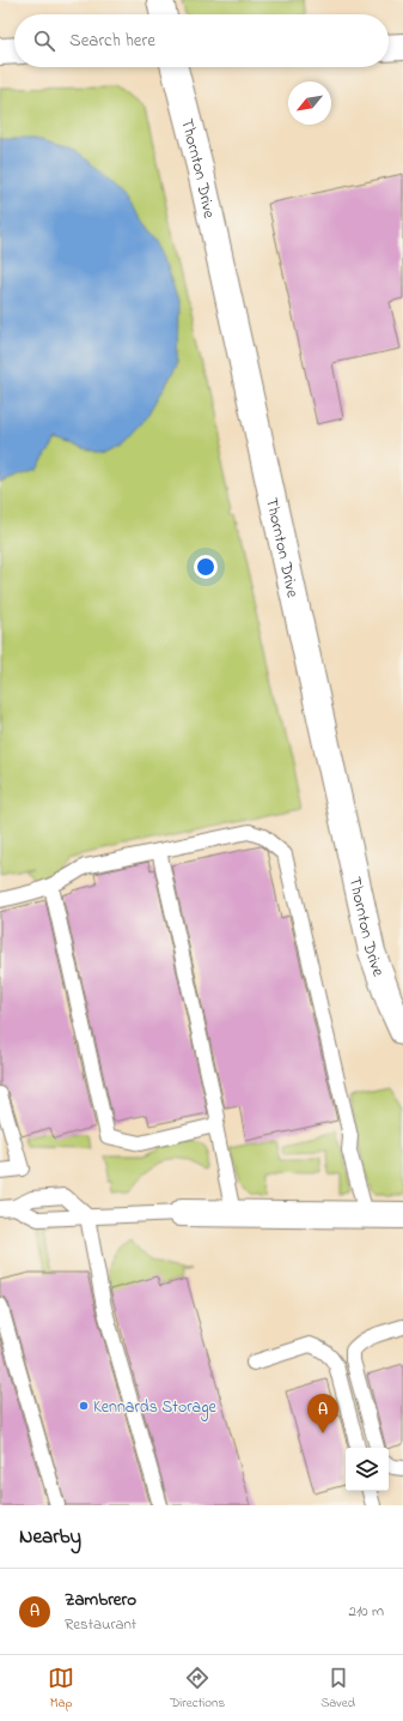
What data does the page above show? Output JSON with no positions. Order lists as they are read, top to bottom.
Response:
{
  "streets": {
    "street": ["Thornton Drive"]
  },
  "places": ["Kennards Storage"],
  "north": "bottom left",
  "page": {
    "search": "Search here",
    "pins": "A",
    "heading": "Nearby",
    "list": [
      {
        "mark": "A",
        "name": "Zambrero",
        "note": "Restaurant",
        "value": "210 m"
      }
    ],
    "nav": ["Map", "Directions", "Saved"]
  }
}
